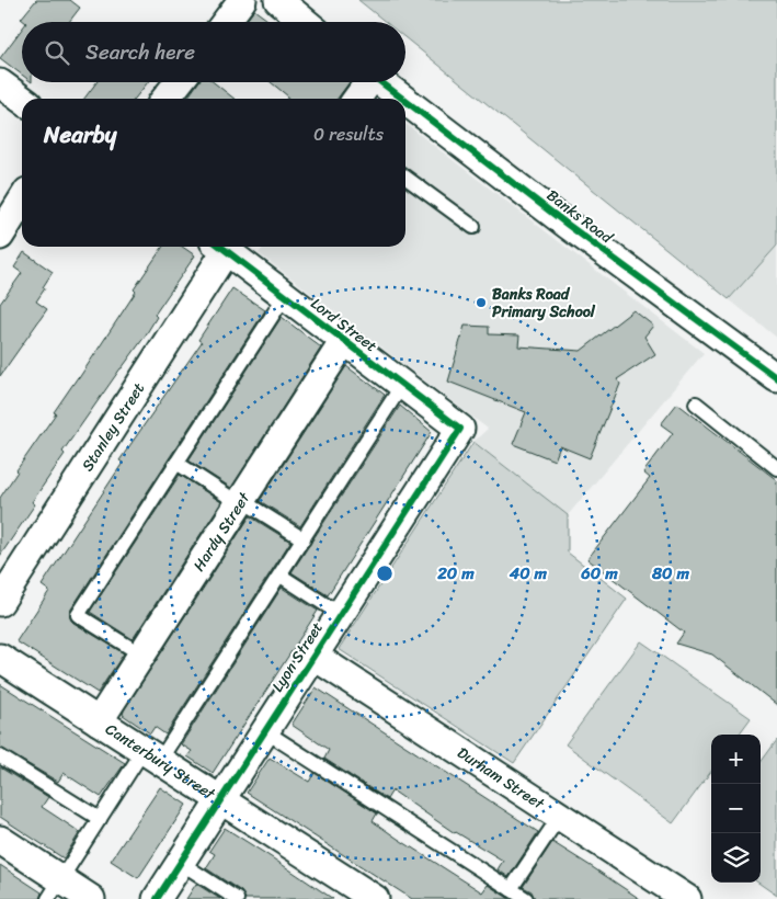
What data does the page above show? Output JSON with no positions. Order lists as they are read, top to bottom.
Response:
{
  "streets": {
    "street": [
      "Banks Road",
      "Lord Street",
      "Stanley Street",
      "Hardy Street",
      "Lyon Street",
      "Canterbury Street",
      "Durham Street"
    ]
  },
  "crossings": [
    ["Lord Street", "Stanley Street"],
    ["Lord Street", "Hardy Street"],
    ["Lord Street", "Lyon Street"],
    ["Hardy Street", "Canterbury Street"],
    ["Lyon Street", "Canterbury Street"],
    ["Lyon Street", "Durham Street"]
  ],
  "places": ["Banks Road Primary School"],
  "page": {
    "search": "Search here",
    "heading": ["Nearby", "0 results"],
    "map_buttons": ["+", "−"]
  },
  "rings": [
    "20 m",
    "40 m",
    "60 m",
    "80 m"
  ]
}
